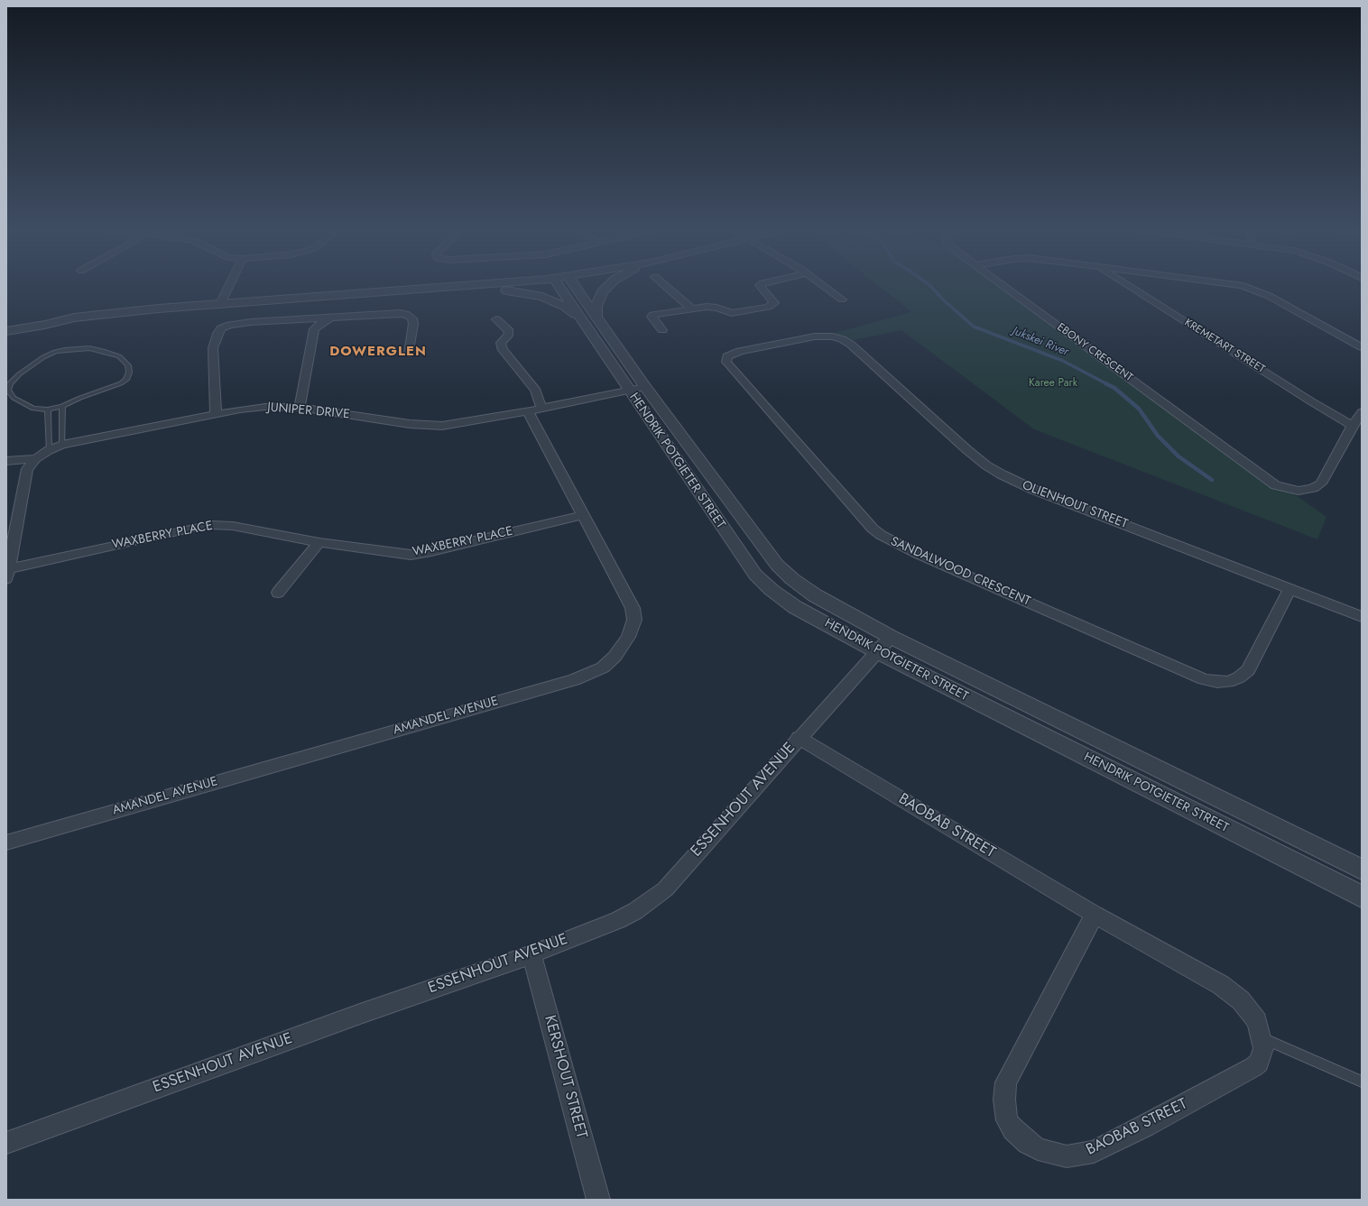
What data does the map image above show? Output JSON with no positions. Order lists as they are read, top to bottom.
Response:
{
  "streets": {
    "street": [
      "KREMETART STREET",
      "EBONY CRESCENT",
      "JUNIPER DRIVE",
      "HENDRIK POTGIETER STREET",
      "OLIENHOUT STREET",
      "WAXBERRY PLACE",
      "SANDALWOOD CRESCENT",
      "AMANDEL AVENUE",
      "ESSENHOUT AVENUE",
      "BAOBAB STREET",
      "KERSHOUT STREET"
    ]
  },
  "crossings": [
    ["KREMETART STREET", "EBONY CRESCENT"],
    ["JUNIPER DRIVE", "HENDRIK POTGIETER STREET"],
    ["JUNIPER DRIVE", "WAXBERRY PLACE"],
    ["JUNIPER DRIVE", "AMANDEL AVENUE"],
    ["HENDRIK POTGIETER STREET", "ESSENHOUT AVENUE"],
    ["OLIENHOUT STREET", "SANDALWOOD CRESCENT"],
    ["WAXBERRY PLACE", "AMANDEL AVENUE"],
    ["ESSENHOUT AVENUE", "BAOBAB STREET"],
    ["ESSENHOUT AVENUE", "KERSHOUT STREET"]
  ],
  "districts": ["DOWERGLEN"],
  "water": ["Jukskei River"],
  "parks": ["Karee Park"]
}
